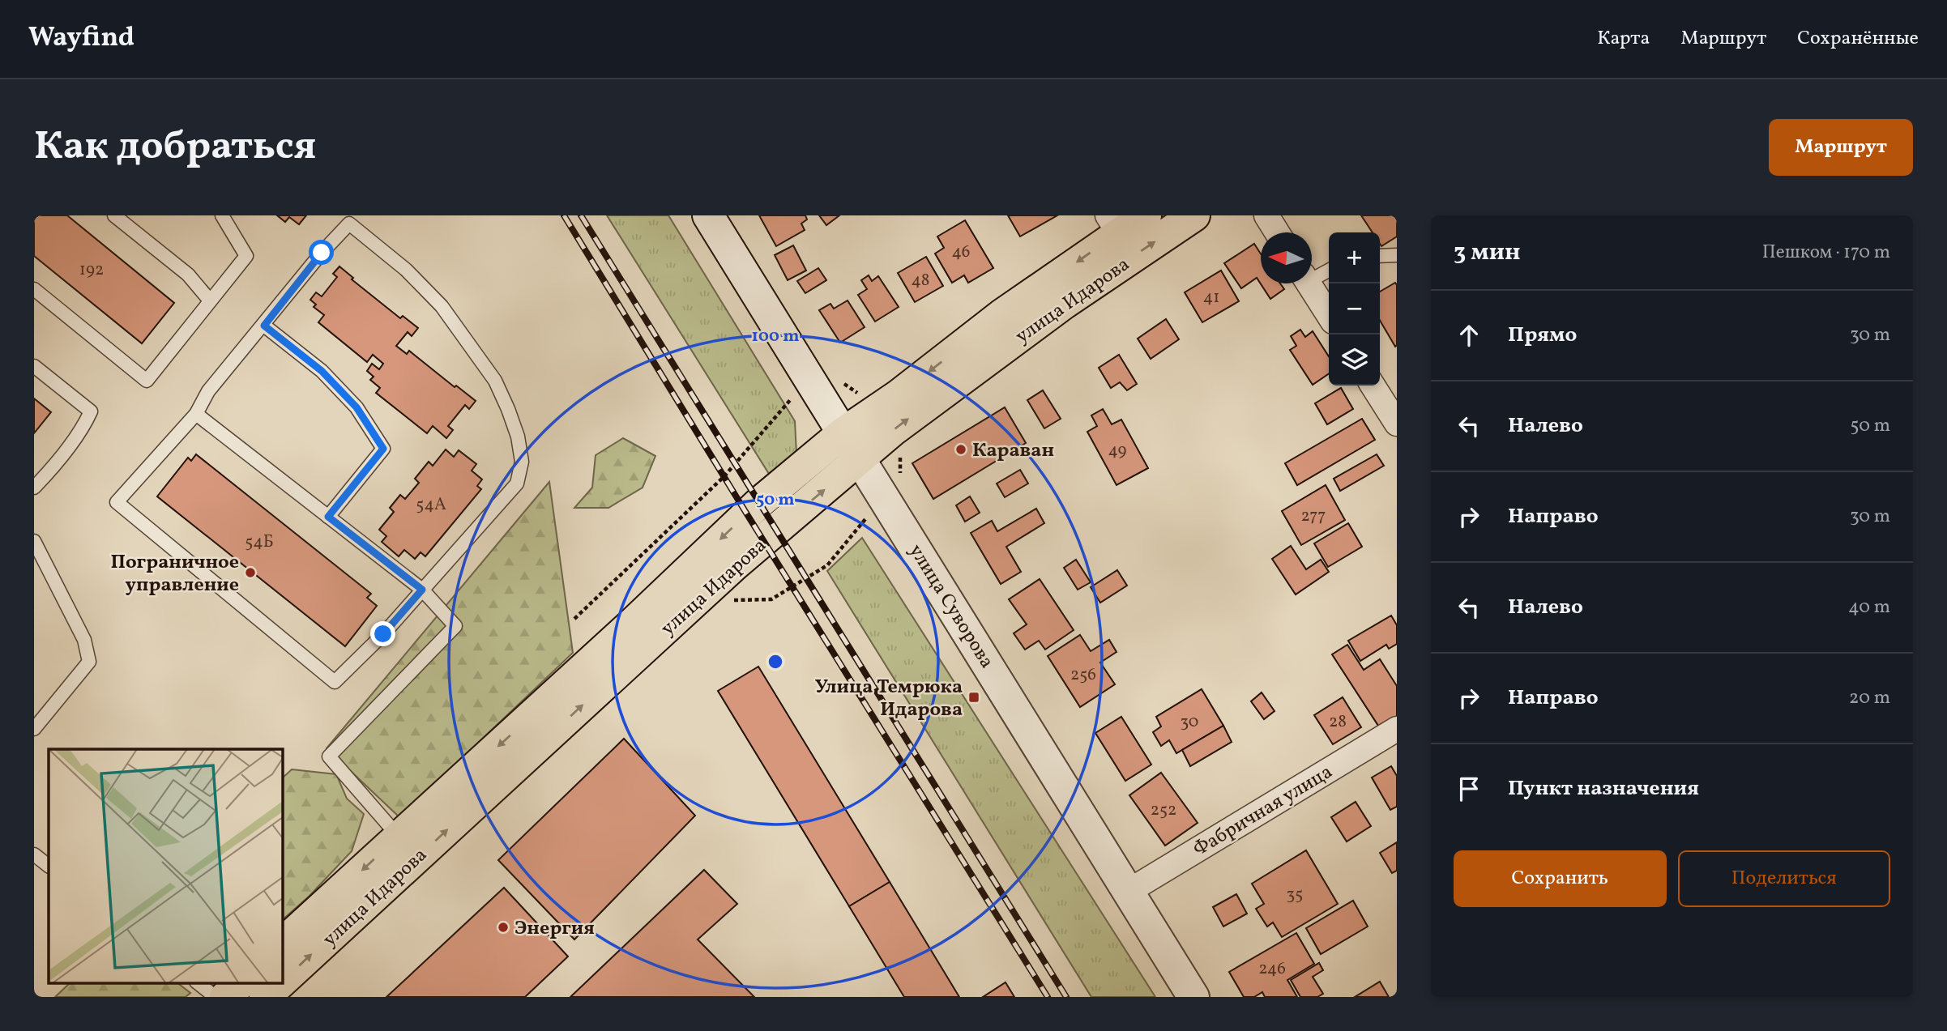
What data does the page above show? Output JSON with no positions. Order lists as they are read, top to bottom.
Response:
{
  "streets": {
    "main road": ["улица Идарова"],
    "street": ["улица Суворова", "Фабричная улица"]
  },
  "crossings": [
    ["улица Идарова", "улица Суворова"],
    ["улица Суворова", "Фабричная улица"]
  ],
  "places": {
    "other": ["Караван", "Пограничное управление", "Энергия"],
    "transit": ["Улица Темрюка Идарова"]
  },
  "house_numbers": [
    "46",
    "192",
    "48",
    "41",
    "49",
    "54А",
    "277",
    "54Б",
    "256",
    "30",
    "28",
    "252",
    "35",
    "246"
  ],
  "north": "left",
  "page": {
    "header": "Wayfind",
    "nav": ["Карта", "Маршрут", "Сохранённые"],
    "buttons": [
      "Маршрут",
      ["Сохранить", "Поделиться"]
    ],
    "title": "Как добраться",
    "heading": ["3 мин", "Пешком · 170 m"],
    "map_buttons": ["+", "−"],
    "list": [
      ["Прямо", "30 m"],
      ["Налево", "50 m"],
      ["Направо", "30 m"],
      ["Налево", "40 m"],
      ["Направо", "20 m"],
      "Пункт назначения"
    ]
  },
  "rings": ["100 m", "50 m"]
}
